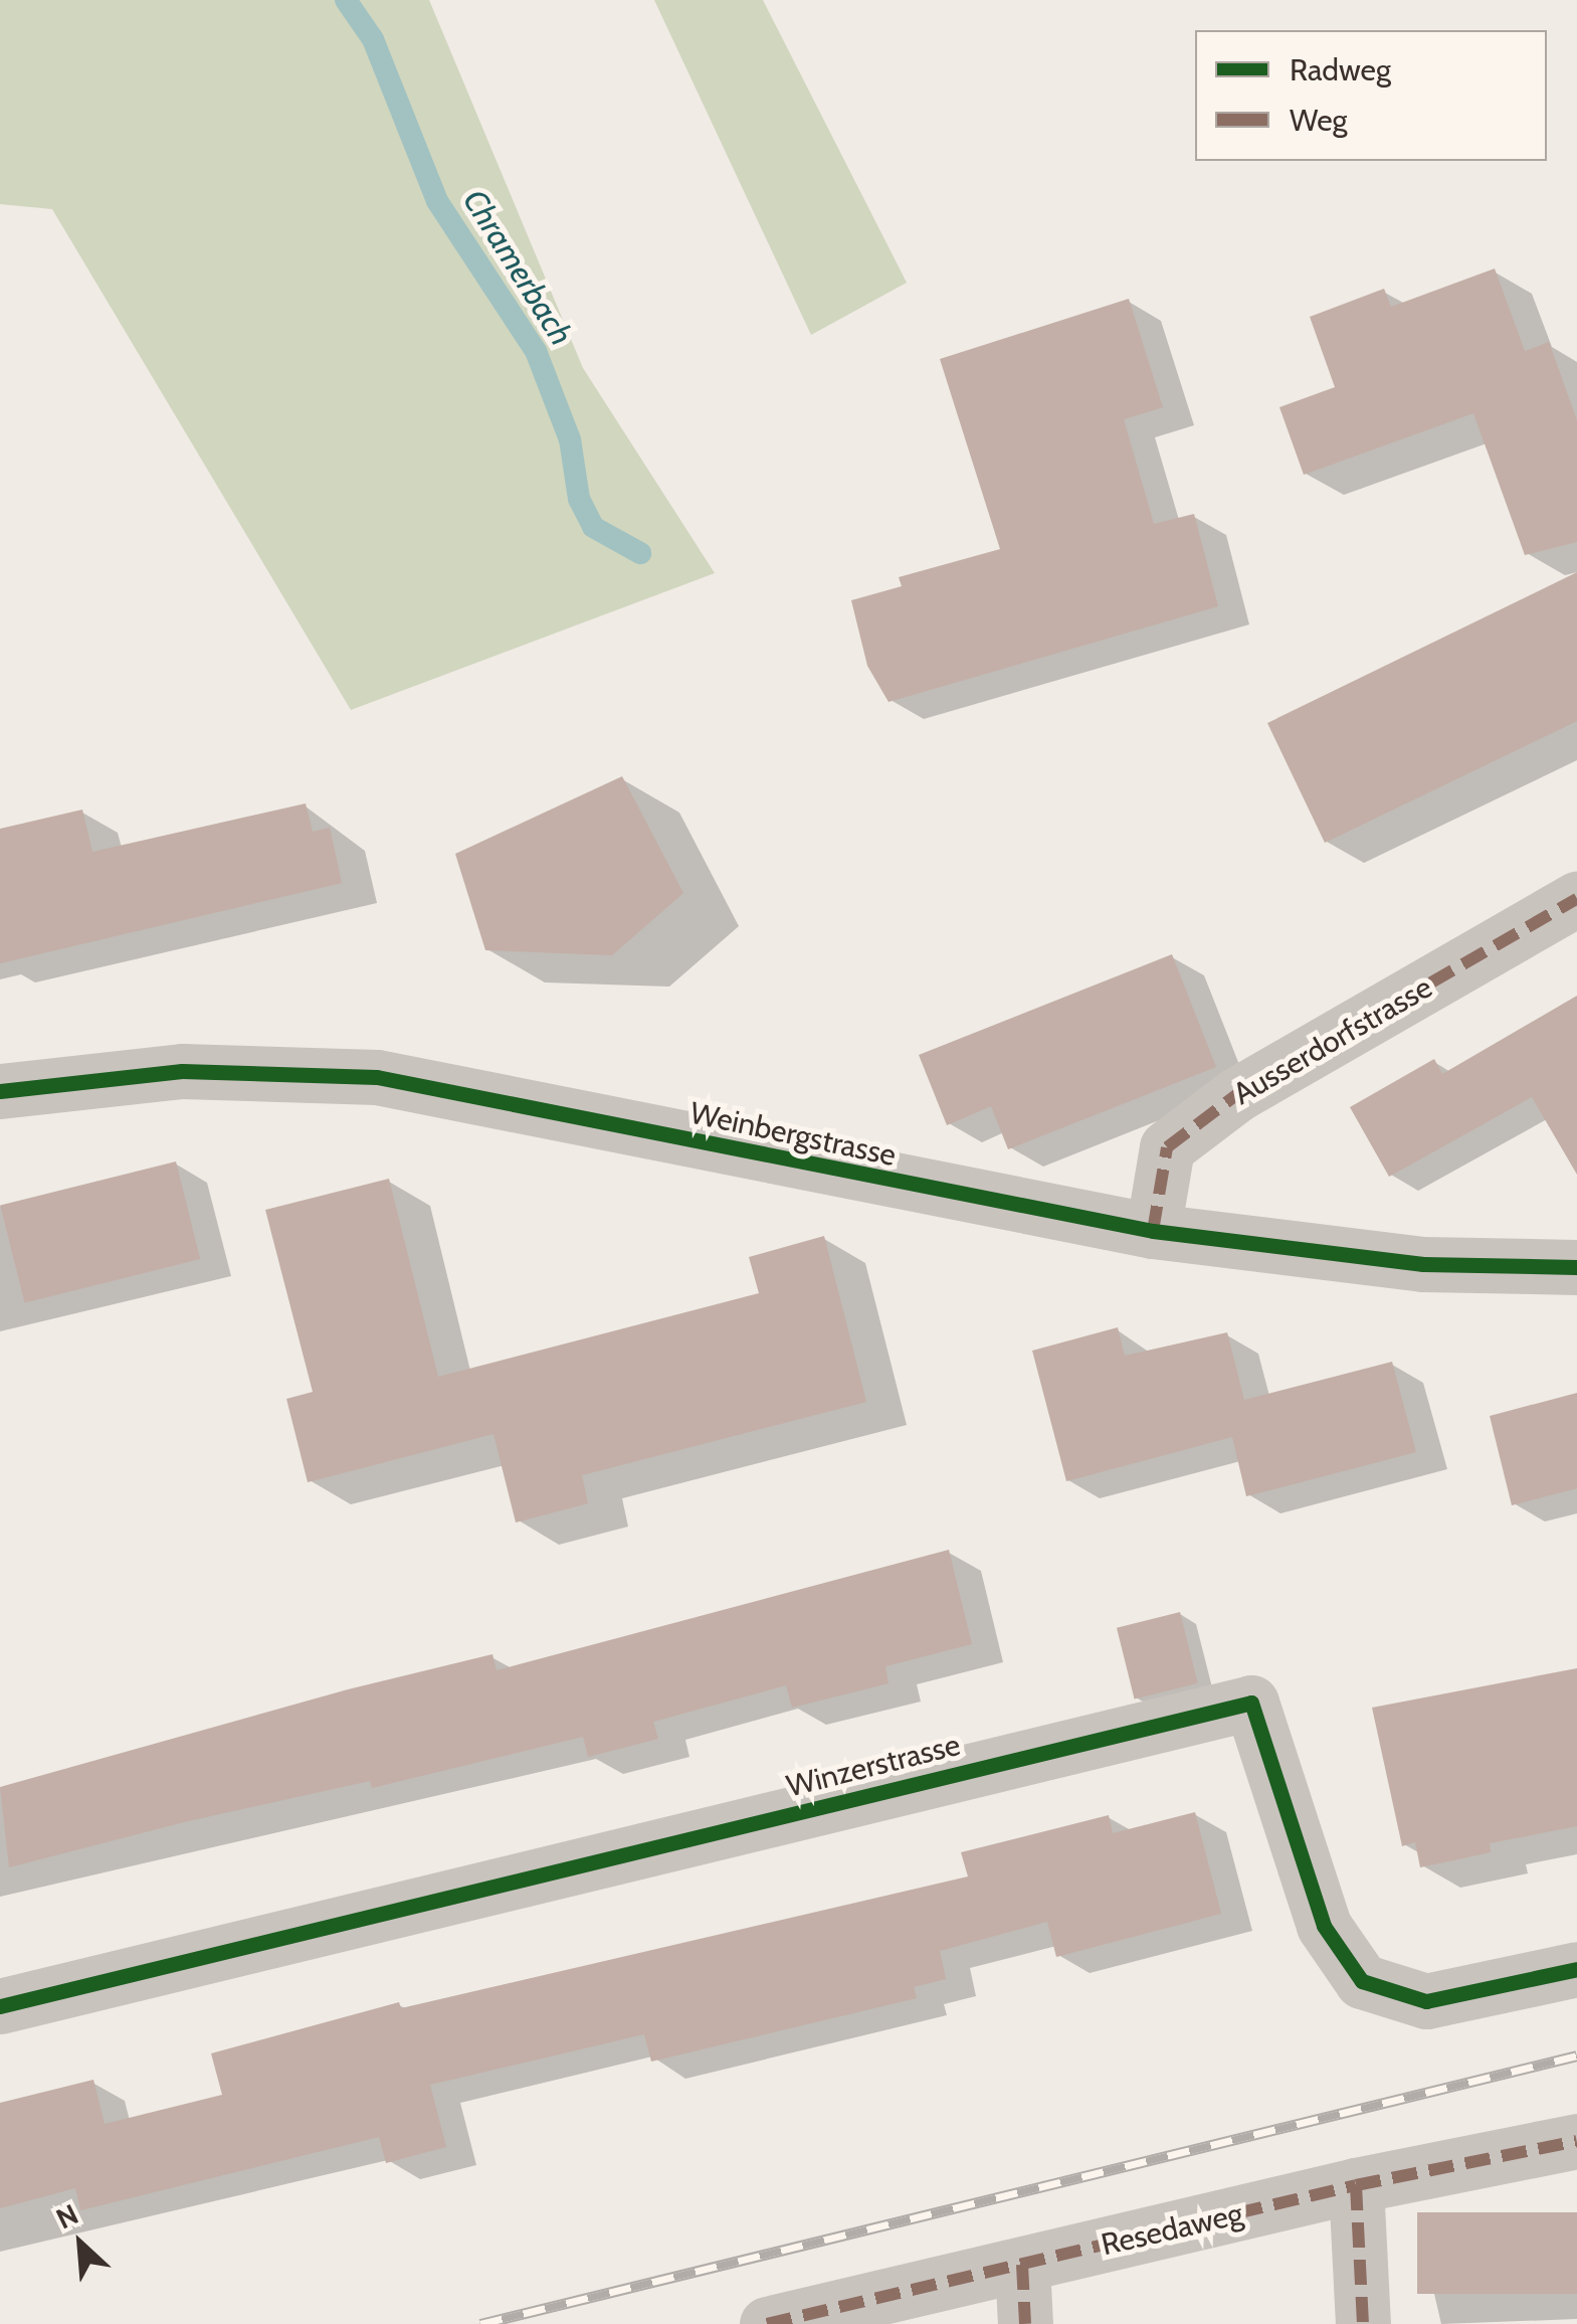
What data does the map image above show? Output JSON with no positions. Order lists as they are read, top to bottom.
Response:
{
  "streets": {
    "street": [
      "Ausserdorfstrasse",
      "Weinbergstrasse",
      "Winzerstrasse",
      "Resedaweg"
    ]
  },
  "crossings": [
    ["Ausserdorfstrasse", "Weinbergstrasse"]
  ],
  "water": ["Chramerbach"],
  "legend": ["Radweg", "Weg"],
  "north": "top left"
}
